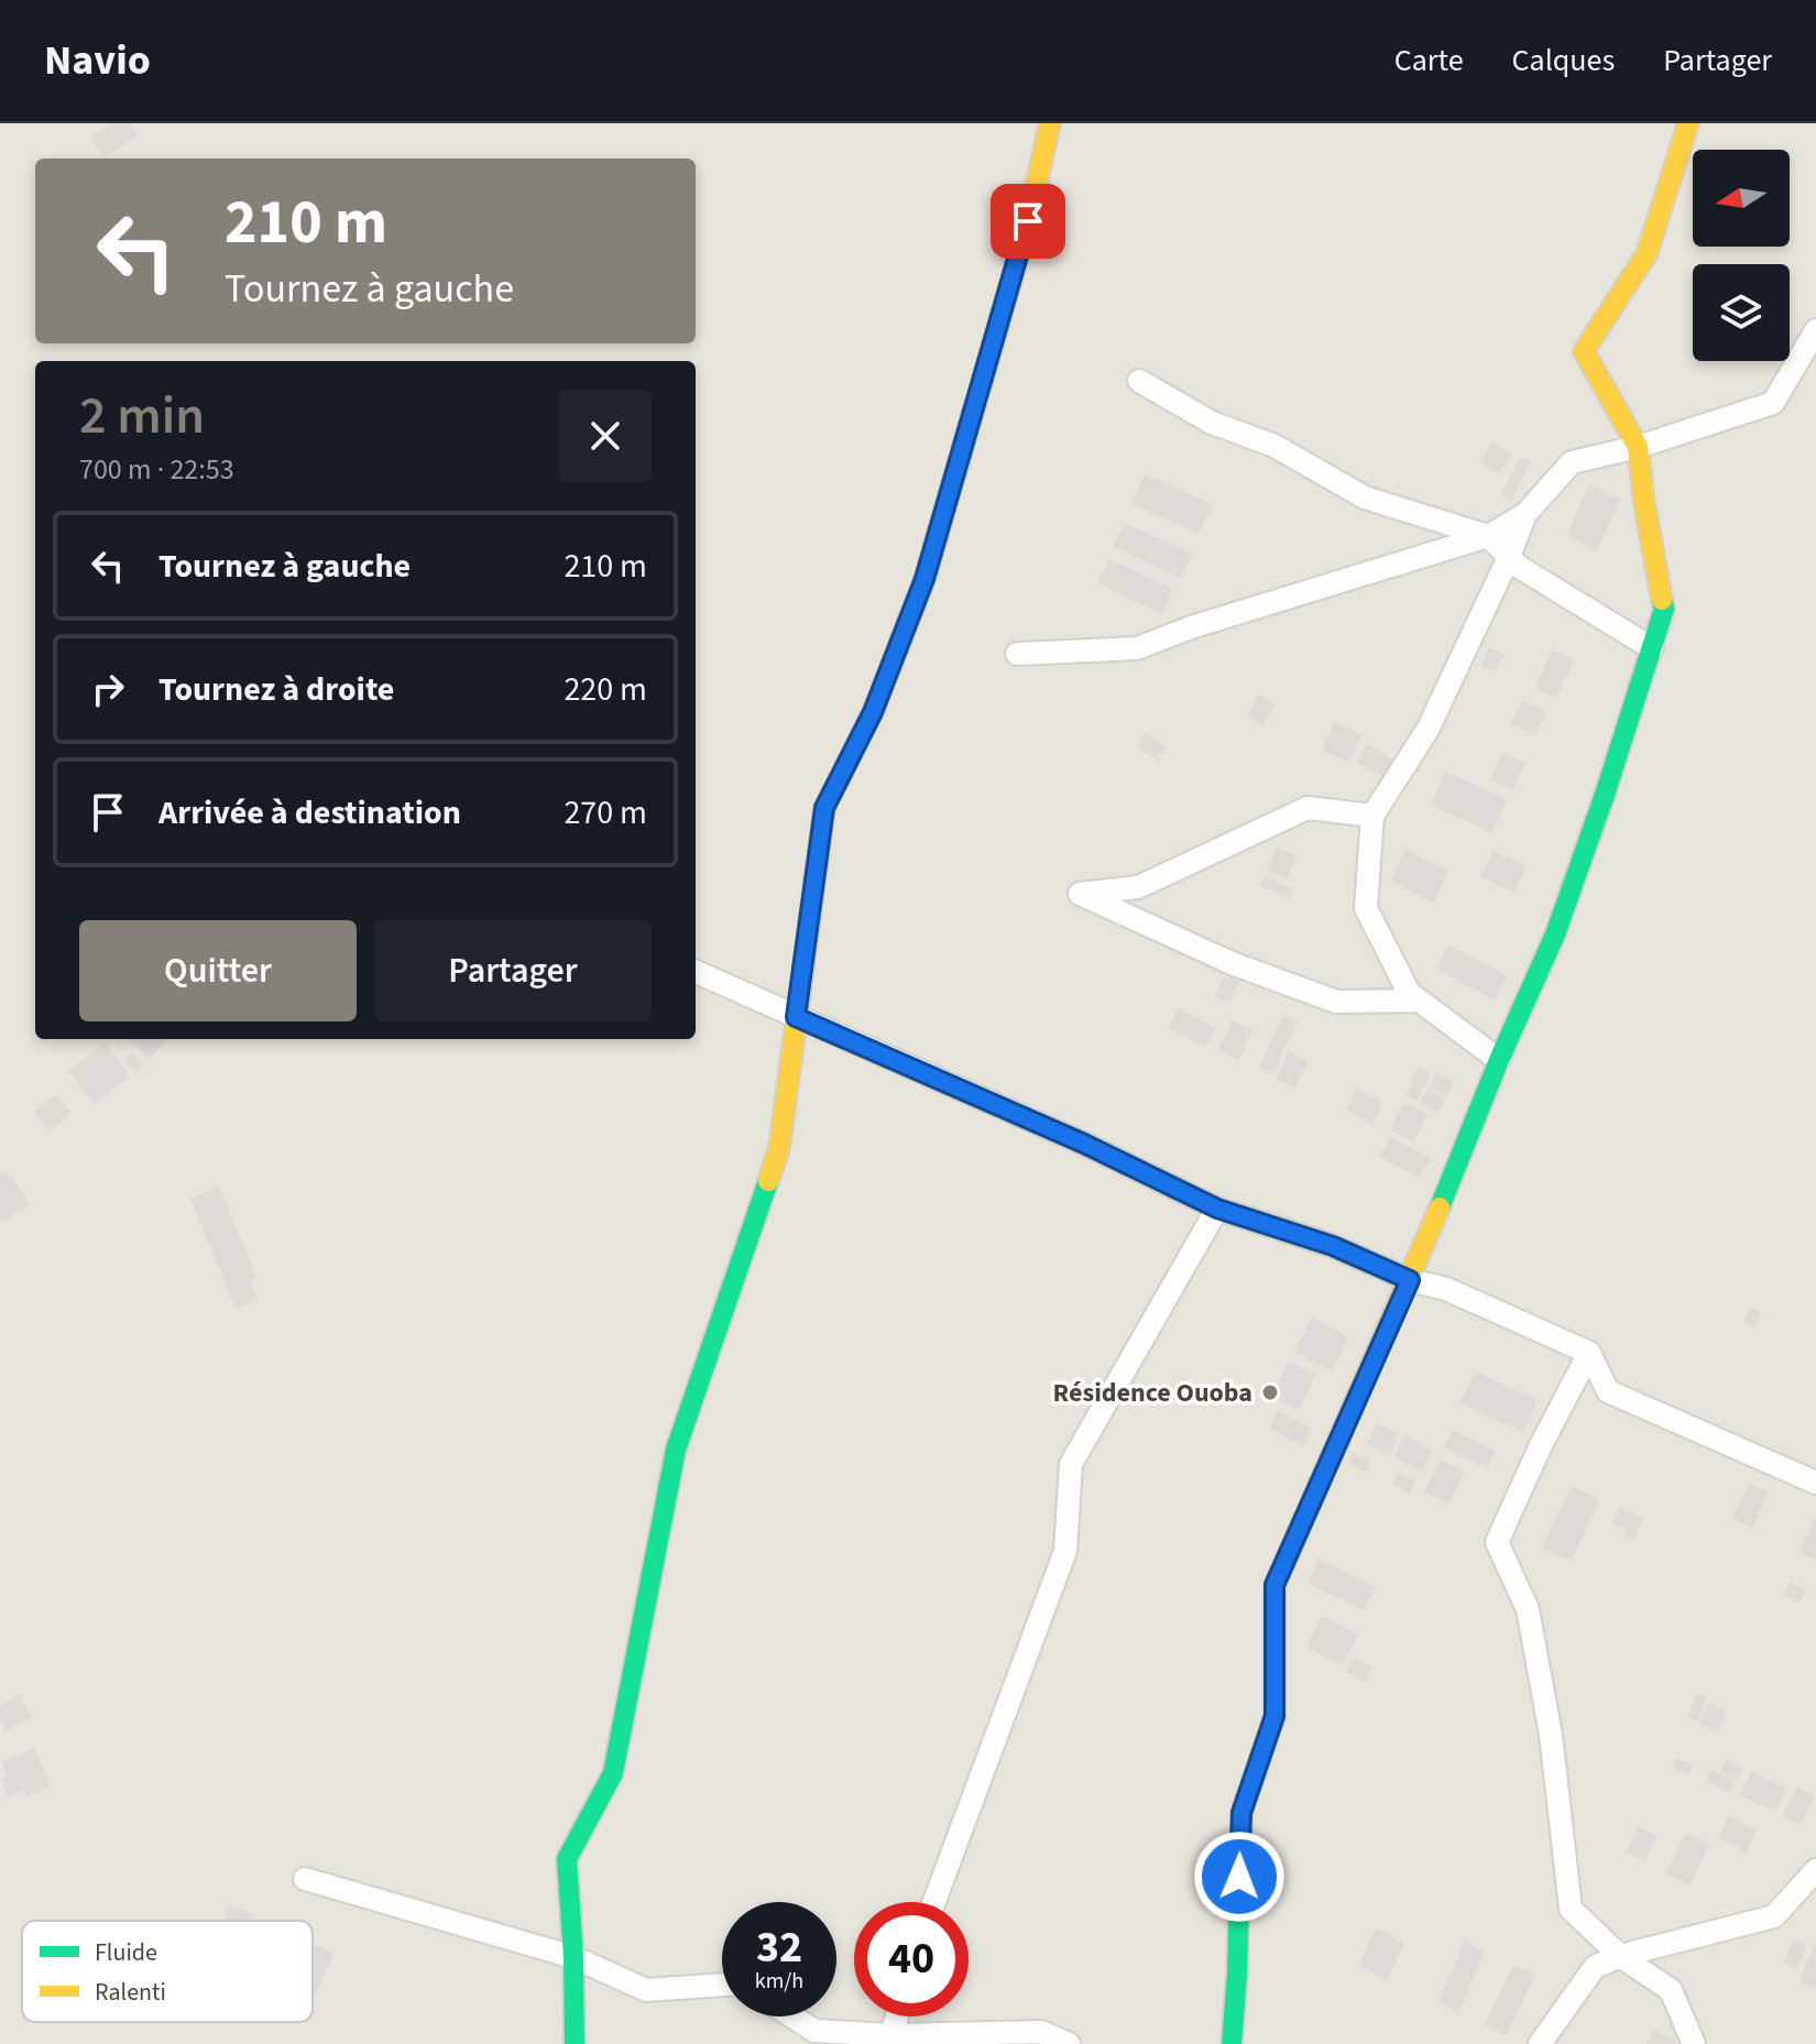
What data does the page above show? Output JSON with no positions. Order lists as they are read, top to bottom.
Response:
{
  "places": ["Résidence Ouoba"],
  "legend": ["Fluide", "Ralenti"],
  "north": "left",
  "page": {
    "header": "Navio",
    "nav": ["Carte", "Calques", "Partager"],
    "turn": ["210 m", "Tournez à gauche"],
    "heading": ["2 min", "700 m · 22:53"],
    "list": [
      {
        "name": "Tournez à gauche",
        "value": "210 m"
      },
      {
        "name": "Tournez à droite",
        "value": "220 m"
      },
      {
        "name": "Arrivée à destination",
        "value": "270 m"
      }
    ],
    "buttons": ["Quitter", "Partager"],
    "speed": "32 km/h",
    "limit": "40"
  }
}
